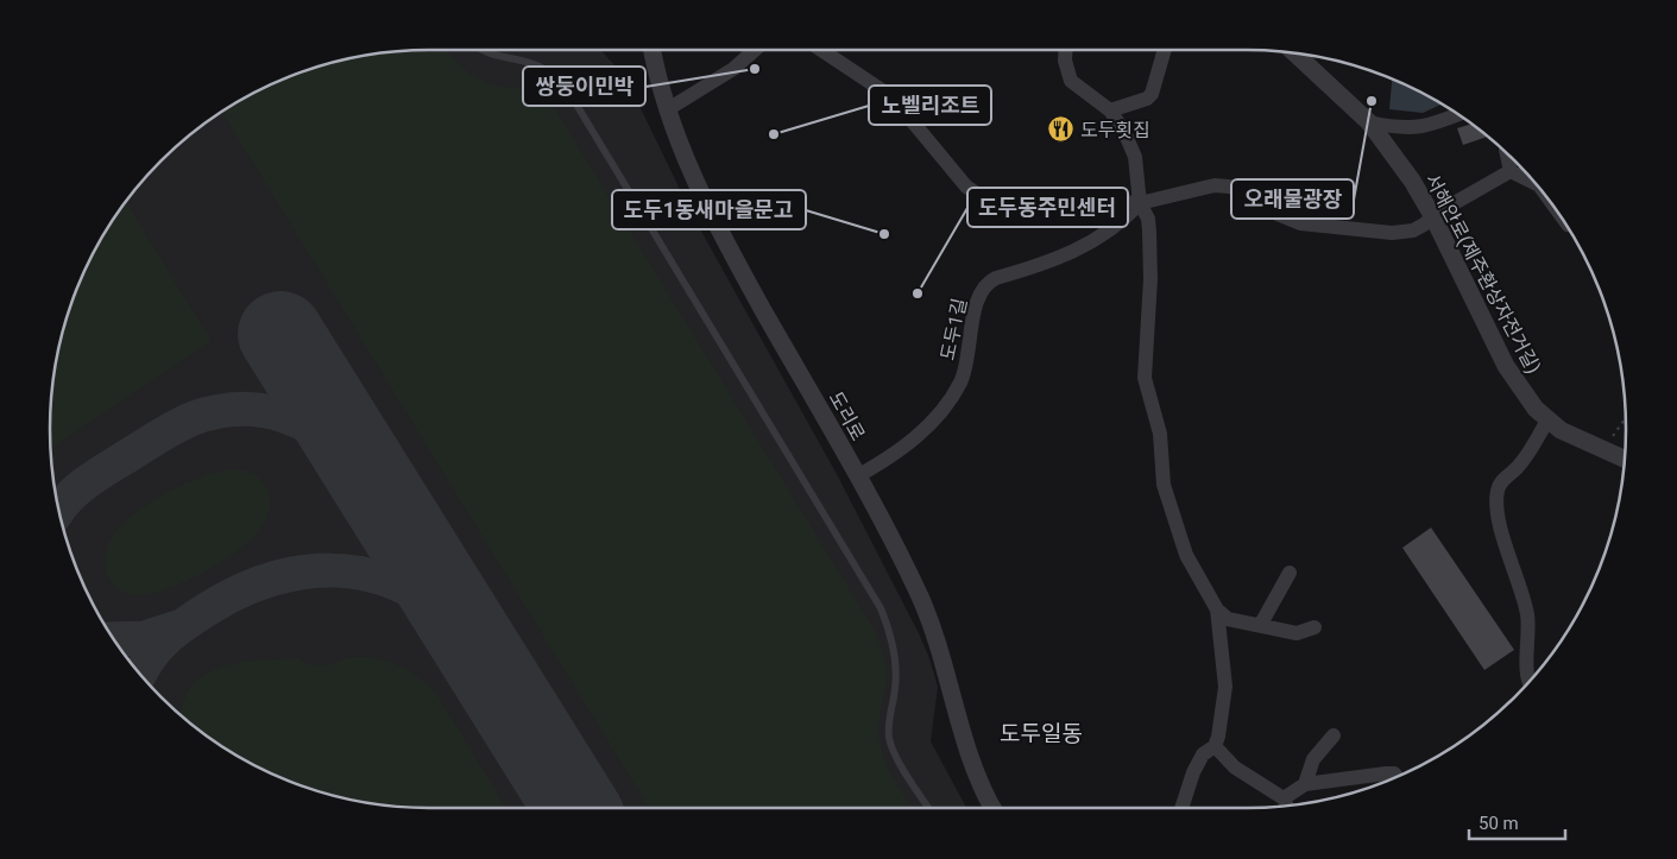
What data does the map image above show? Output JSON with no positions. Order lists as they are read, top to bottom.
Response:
{
  "streets": {
    "street": ["서해안로(제주환상자전거길)", "도두1길", "도리로"]
  },
  "crossings": [
    ["도두1길", "도리로"]
  ],
  "districts": ["도두일동"],
  "places": {
    "other": [
      "쌍둥이민박",
      "오래물광장",
      "노벨리조트",
      "도두1동새마을문고",
      "도두동주민센터"
    ],
    "restaurant": ["도두횟집"]
  },
  "scale_bar": "50 m"
}
